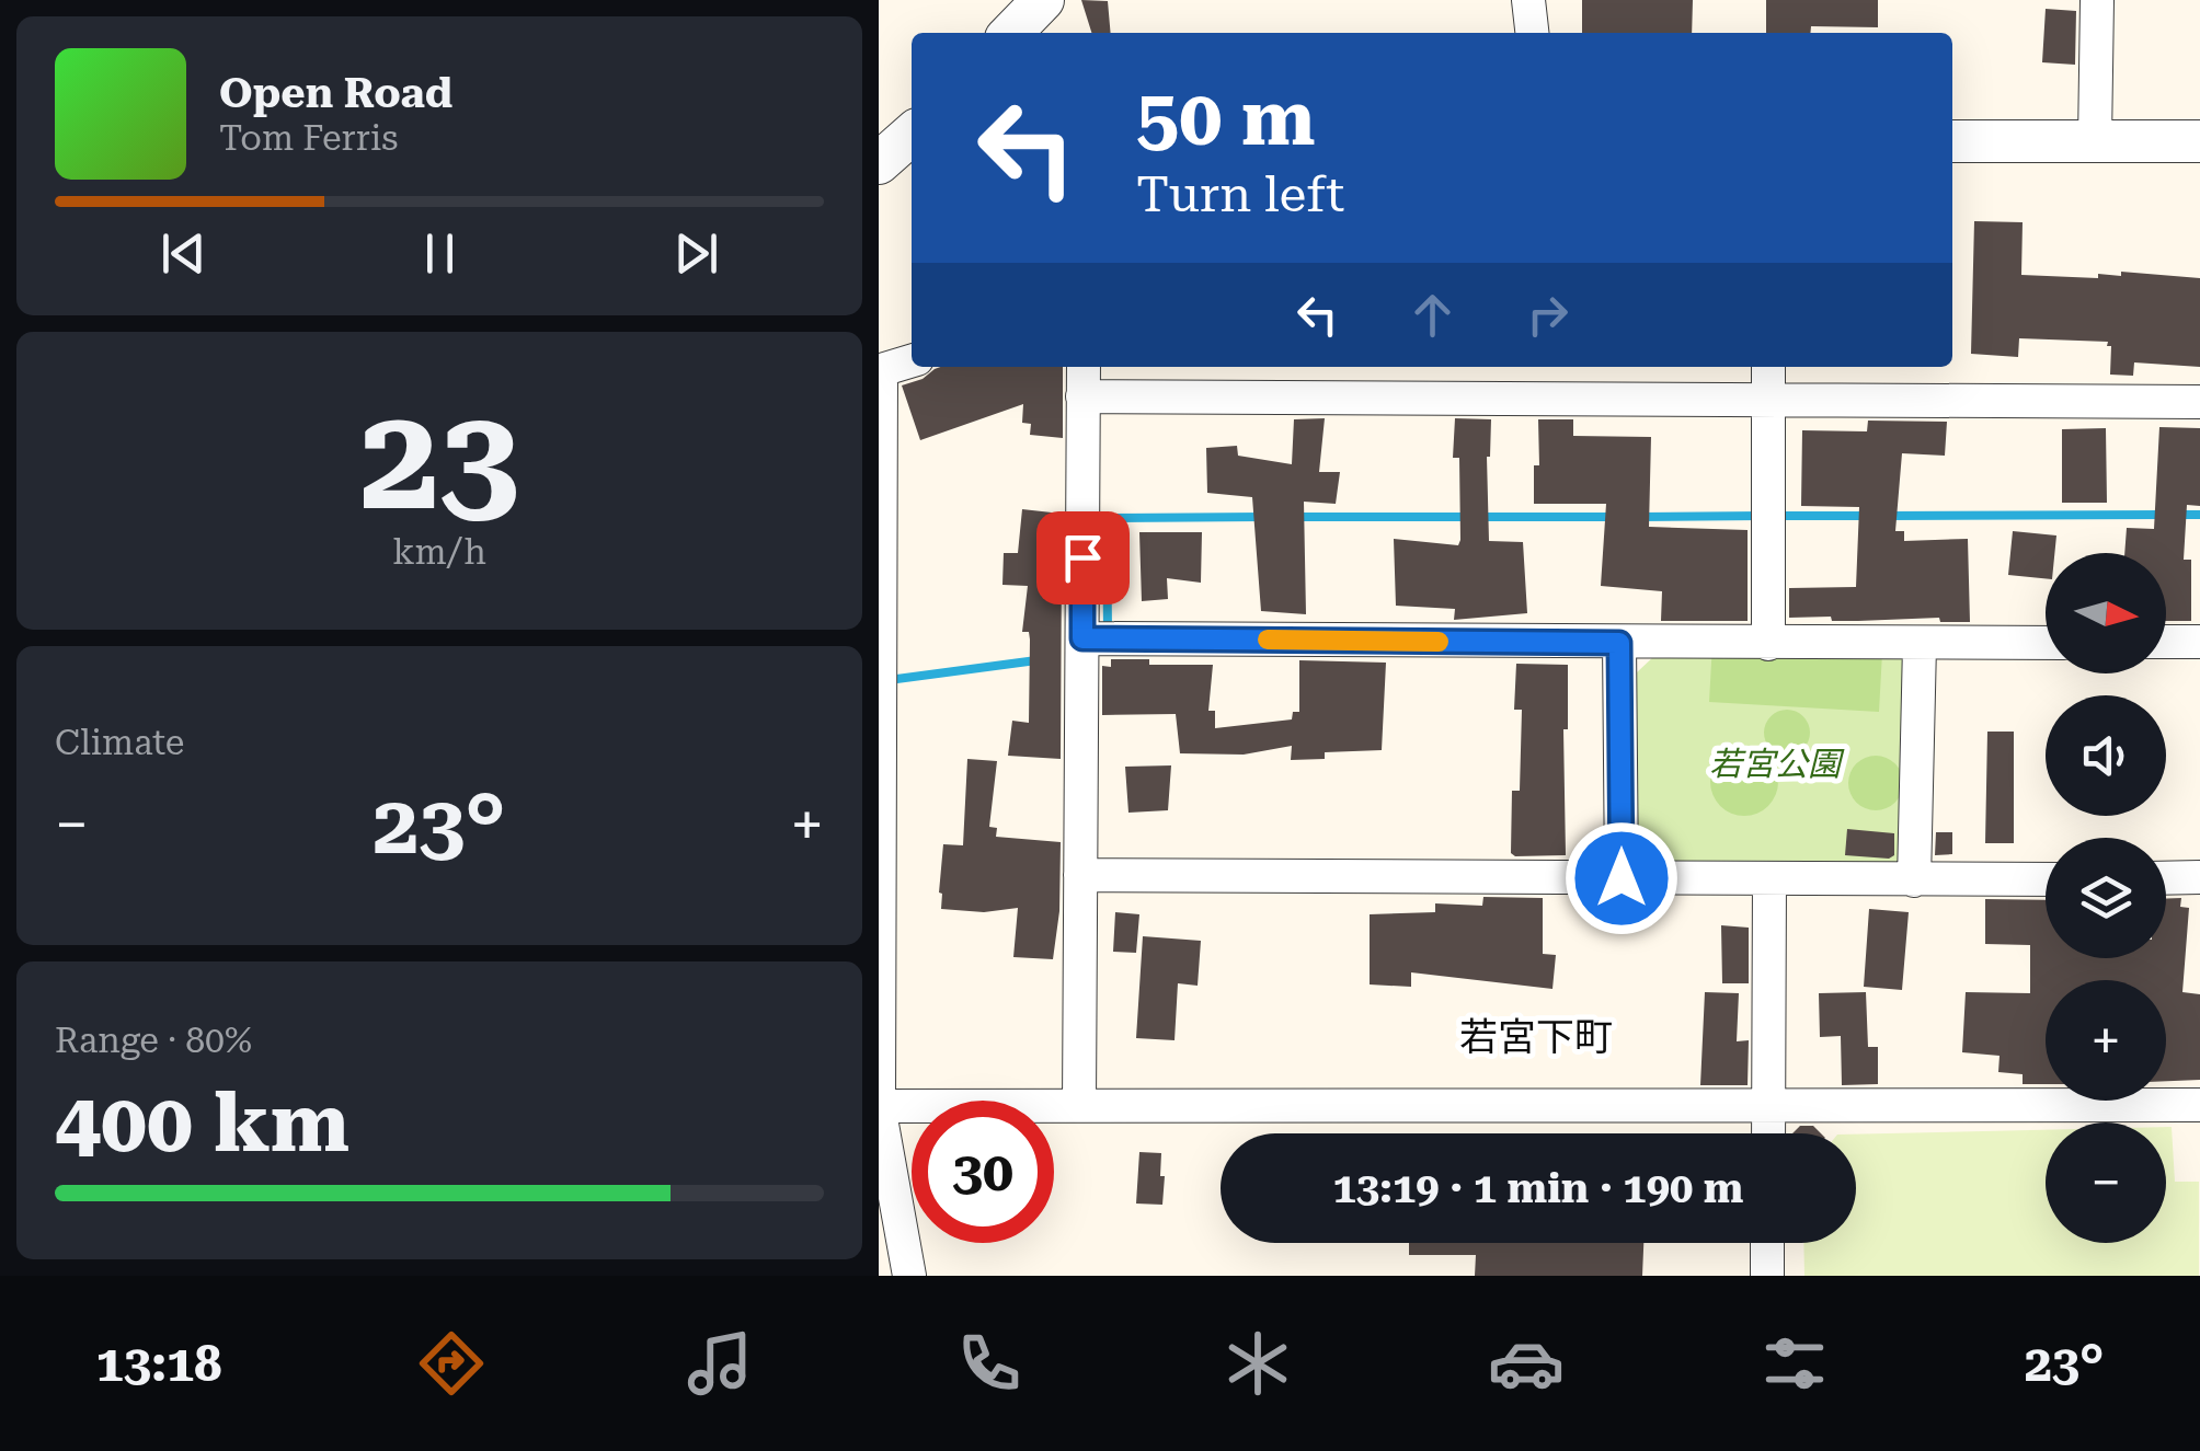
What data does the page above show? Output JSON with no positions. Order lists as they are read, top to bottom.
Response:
{
  "districts": ["若宮下町"],
  "parks": ["若宮公園"],
  "north": "right",
  "page": {
    "turn": ["50 m", "Turn left"],
    "song": ["Open Road", "Tom Ferris"],
    "tile": [
      ["23", "km/h"],
      "Climate",
      ["Range · 80%", "400 km"]
    ],
    "map_buttons": ["+", "−"],
    "heat": ["−", "23°", "+"],
    "limit": "30",
    "trip": "13:19 · 1 min · 190 m",
    "tabs": ["13:18", "23°"]
  }
}
